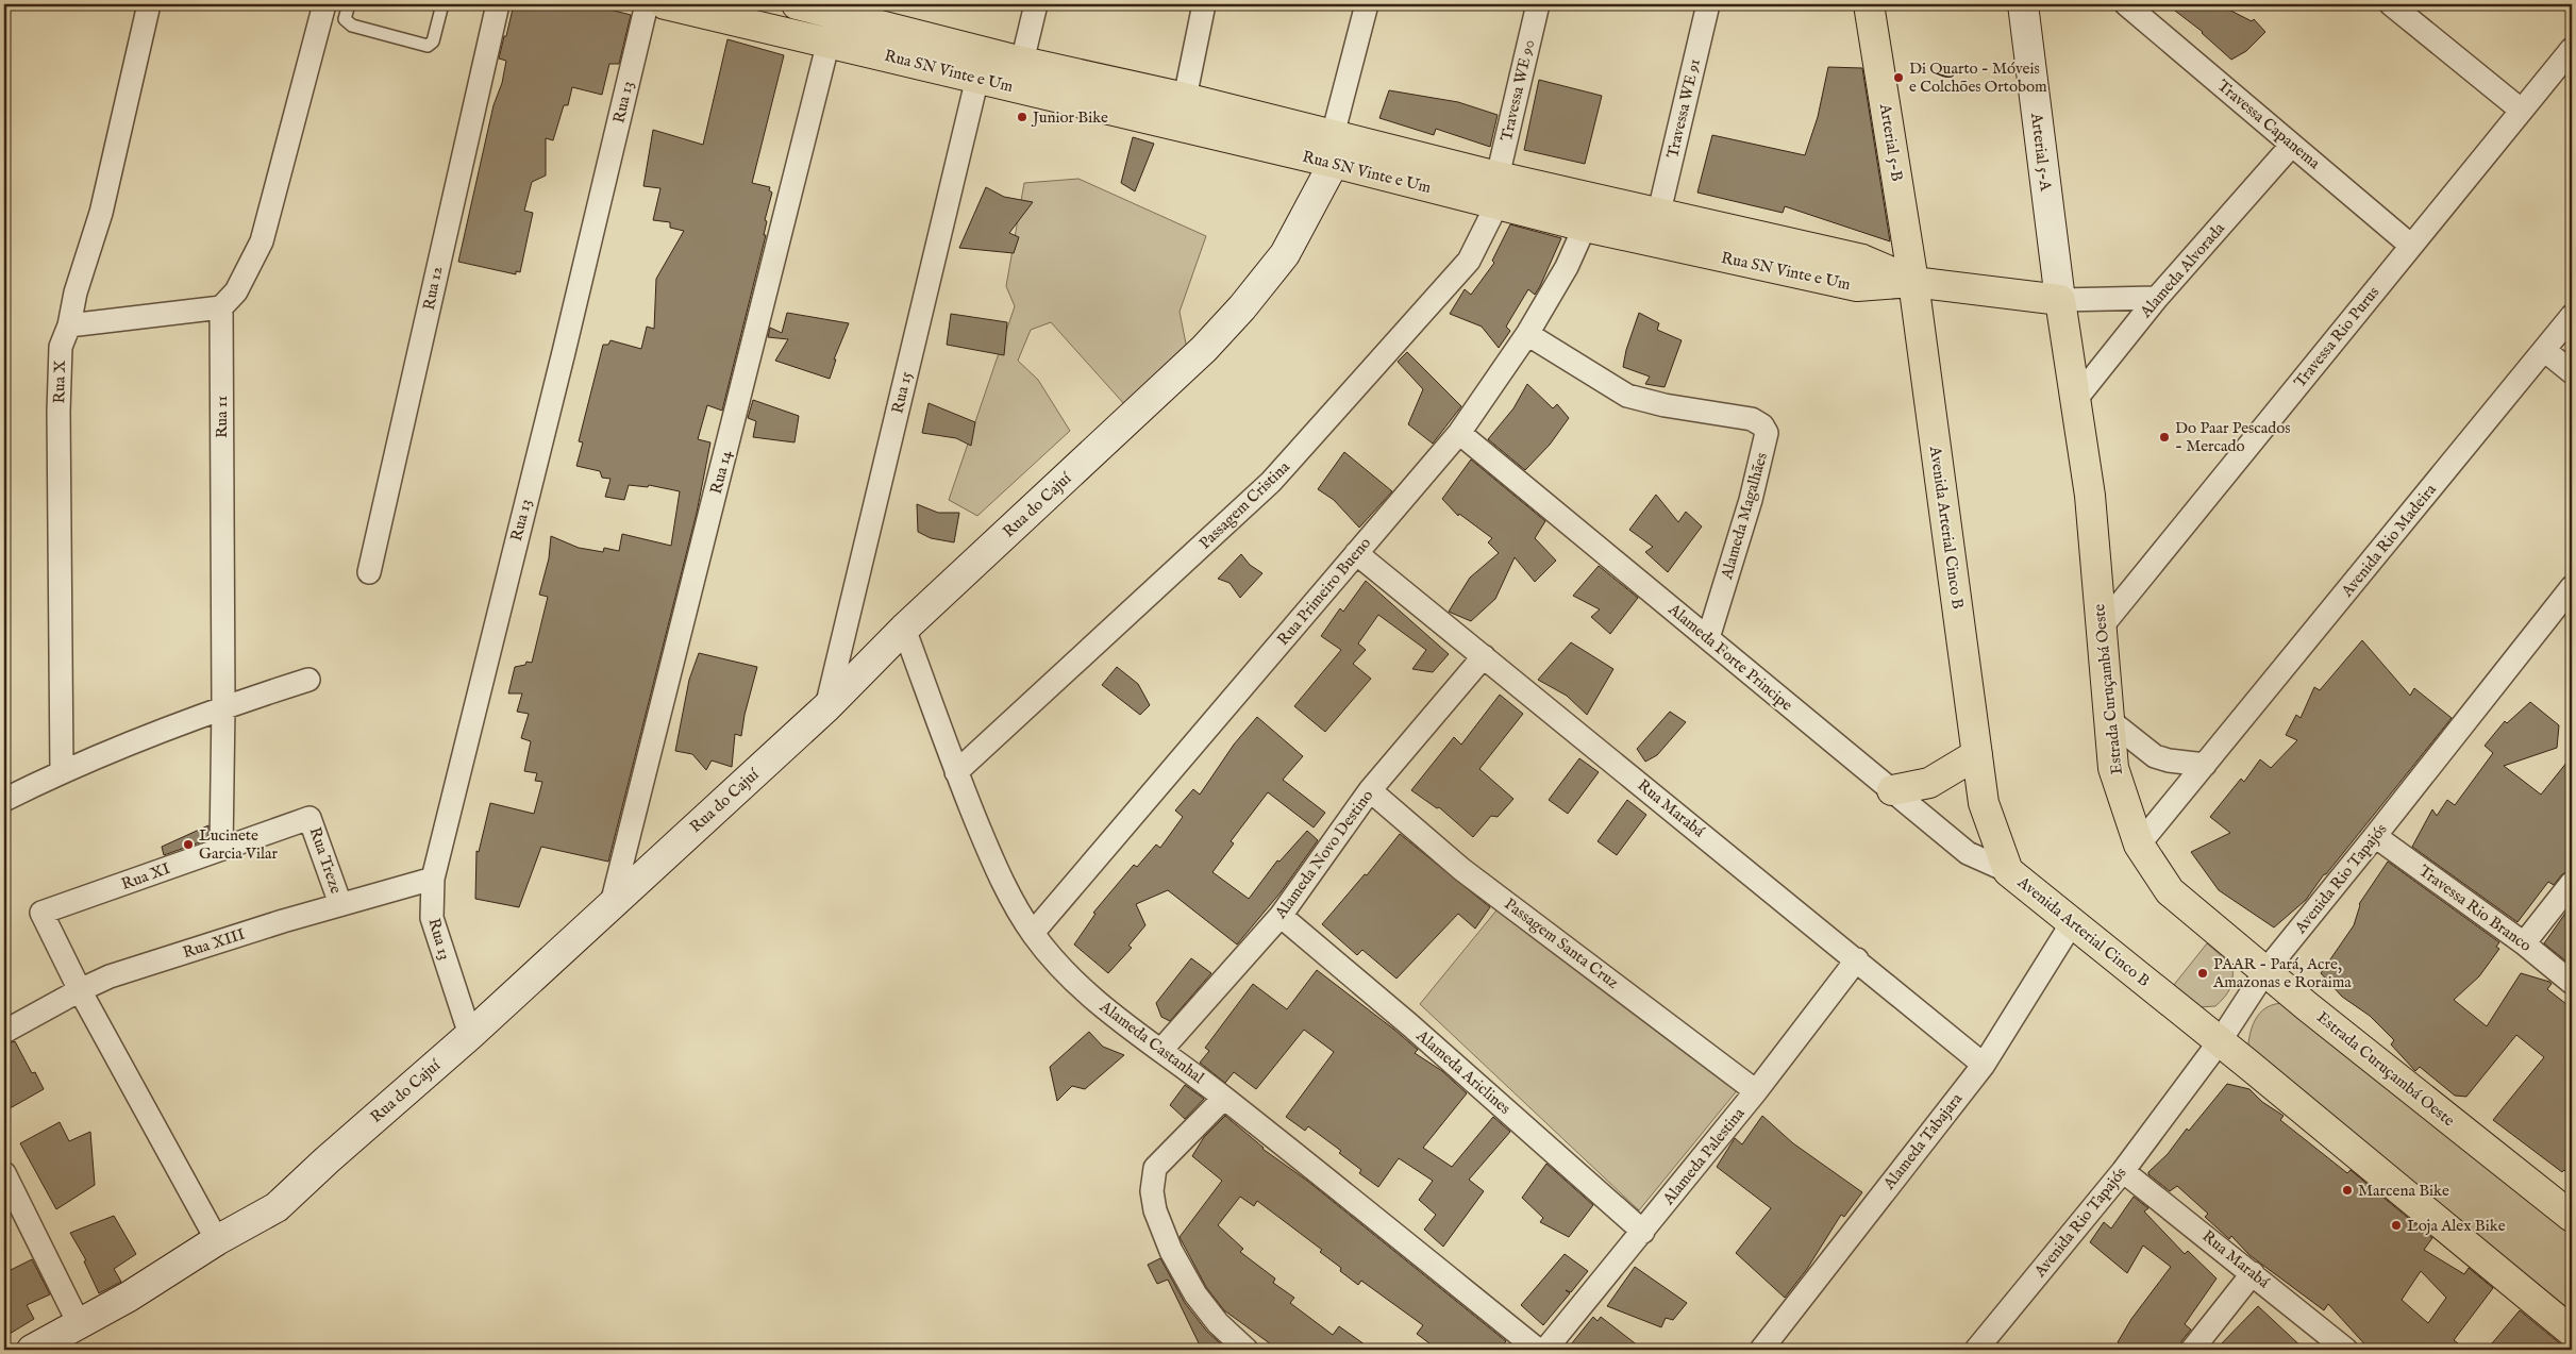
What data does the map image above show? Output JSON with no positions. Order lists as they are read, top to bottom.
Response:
{
  "streets": {
    "main road": [
      "Rua SN Vinte e Um",
      "Arterial 5-B",
      "Avenida Arterial Cinco B",
      "Estrada Curuçambá Oeste"
    ],
    "street": [
      "Travessa WE 90",
      "Rua 13",
      "Travessa WE 91",
      "Travessa Capanema",
      "Arterial 5-A",
      "Alameda Alvorada",
      "Rua 12",
      "Travessa Rio Purus",
      "Rua X",
      "Rua 15",
      "Rua 11",
      "Rua 14",
      "Rua do Cajuí",
      "Passagem Cristina",
      "Alameda Magalhães",
      "Avenida Rio Madeira",
      "Rua Primeiro Bueno",
      "Alameda Forte Principe",
      "Rua Marabá",
      "Alameda Novo Destino",
      "Rua Treze",
      "Rua XI",
      "Avenida Rio Tapajós",
      "Travessa Rio Branco",
      "Rua XIII",
      "Passagem Santa Cruz",
      "Alameda Castanhal",
      "Alameda Ariclines",
      "Alameda Tabajara",
      "Alameda Palestina"
    ]
  },
  "crossings": [
    ["Rua SN Vinte e Um", "Travessa WE 90"],
    ["Rua SN Vinte e Um", "Travessa WE 91"],
    ["Rua SN Vinte e Um", "Arterial 5-B"],
    ["Rua SN Vinte e Um", "Rua 15"],
    ["Rua SN Vinte e Um", "Rua 14"],
    ["Rua SN Vinte e Um", "Rua do Cajuí"],
    ["Rua SN Vinte e Um", "Passagem Cristina"],
    ["Rua SN Vinte e Um", "Avenida Arterial Cinco B"],
    ["Rua SN Vinte e Um", "Rua Primeiro Bueno"],
    ["Rua 13", "Rua do Cajuí"],
    ["Rua 13", "Rua XIII"],
    ["Travessa Capanema", "Alameda Alvorada"],
    ["Travessa Capanema", "Travessa Rio Purus"],
    ["Arterial 5-B", "Avenida Arterial Cinco B"],
    ["Arterial 5-A", "Estrada Curuçambá Oeste"],
    ["Alameda Alvorada", "Estrada Curuçambá Oeste"],
    ["Travessa Rio Purus", "Estrada Curuçambá Oeste"],
    ["Rua 15", "Rua do Cajuí"],
    ["Rua 11", "Rua XI"],
    ["Rua 14", "Rua do Cajuí"],
    ["Rua do Cajuí", "Alameda Castanhal"],
    ["Passagem Cristina", "Alameda Castanhal"],
    ["Alameda Magalhães", "Rua Primeiro Bueno"],
    ["Alameda Magalhães", "Alameda Forte Principe"],
    ["Avenida Arterial Cinco B", "Alameda Forte Principe"],
    ["Avenida Arterial Cinco B", "Avenida Rio Tapajós"],
    ["Avenida Arterial Cinco B", "Alameda Tabajara"],
    ["Avenida Rio Madeira", "Estrada Curuçambá Oeste"],
    ["Rua Primeiro Bueno", "Alameda Forte Principe"],
    ["Rua Primeiro Bueno", "Rua Marabá"],
    ["Rua Primeiro Bueno", "Alameda Castanhal"],
    ["Estrada Curuçambá Oeste", "Avenida Rio Tapajós"],
    ["Rua Marabá", "Alameda Novo Destino"],
    ["Rua Marabá", "Avenida Rio Tapajós"],
    ["Rua Marabá", "Alameda Tabajara"],
    ["Rua Marabá", "Alameda Palestina"],
    ["Alameda Novo Destino", "Passagem Santa Cruz"],
    ["Alameda Novo Destino", "Alameda Castanhal"],
    ["Alameda Novo Destino", "Alameda Ariclines"],
    ["Rua Treze", "Rua XI"],
    ["Rua Treze", "Rua XIII"],
    ["Rua XI", "Rua XIII"],
    ["Avenida Rio Tapajós", "Travessa Rio Branco"],
    ["Passagem Santa Cruz", "Alameda Palestina"],
    ["Alameda Ariclines", "Alameda Palestina"]
  ],
  "places": [
    "Di Quarto - Móveis e Colchões Ortobom",
    "Junior Bike",
    "Do Paar Pescados - Mercado",
    "Lucinete Garcia Vilar",
    "PAAR - Pará, Acre, Amazonas e Roraima",
    "Marcena Bike",
    "Loja Alex Bike"
  ]
}
